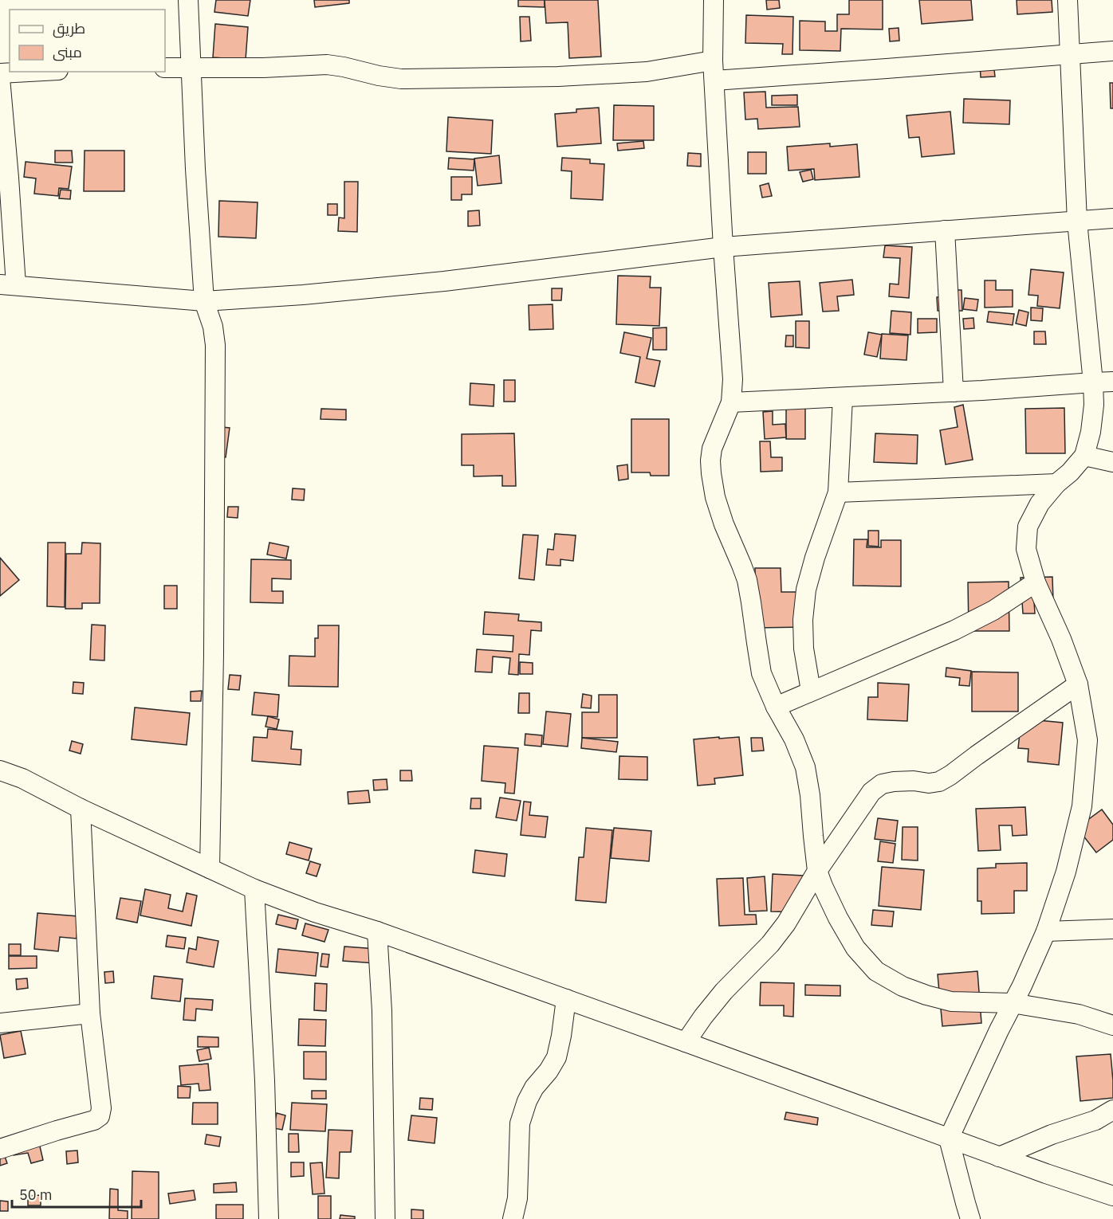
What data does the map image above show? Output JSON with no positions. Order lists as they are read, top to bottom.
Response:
{
  "legend": ["طريق", "مبنى"],
  "scale_bar": "50 m"
}
